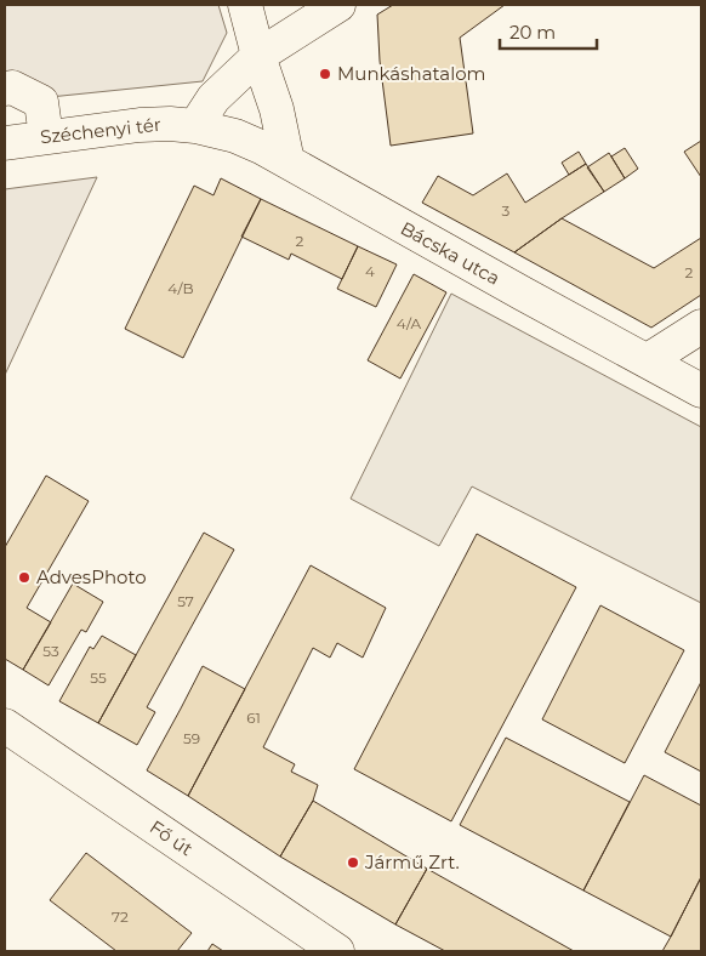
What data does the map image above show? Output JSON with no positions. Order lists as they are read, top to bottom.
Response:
{
  "streets": {
    "street": ["Széchenyi tér", "Bácska utca", "Fő út"]
  },
  "crossings": [
    ["Széchenyi tér", "Bácska utca"]
  ],
  "places": ["Munkáshatalom", "AdvesPhoto", "Jármű Zrt."],
  "house_numbers": [
    "3",
    "2",
    "4",
    "2",
    "4/B",
    "4/A",
    "57",
    "53",
    "55",
    "61",
    "59",
    "72"
  ],
  "scale_bar": "20 m"
}
